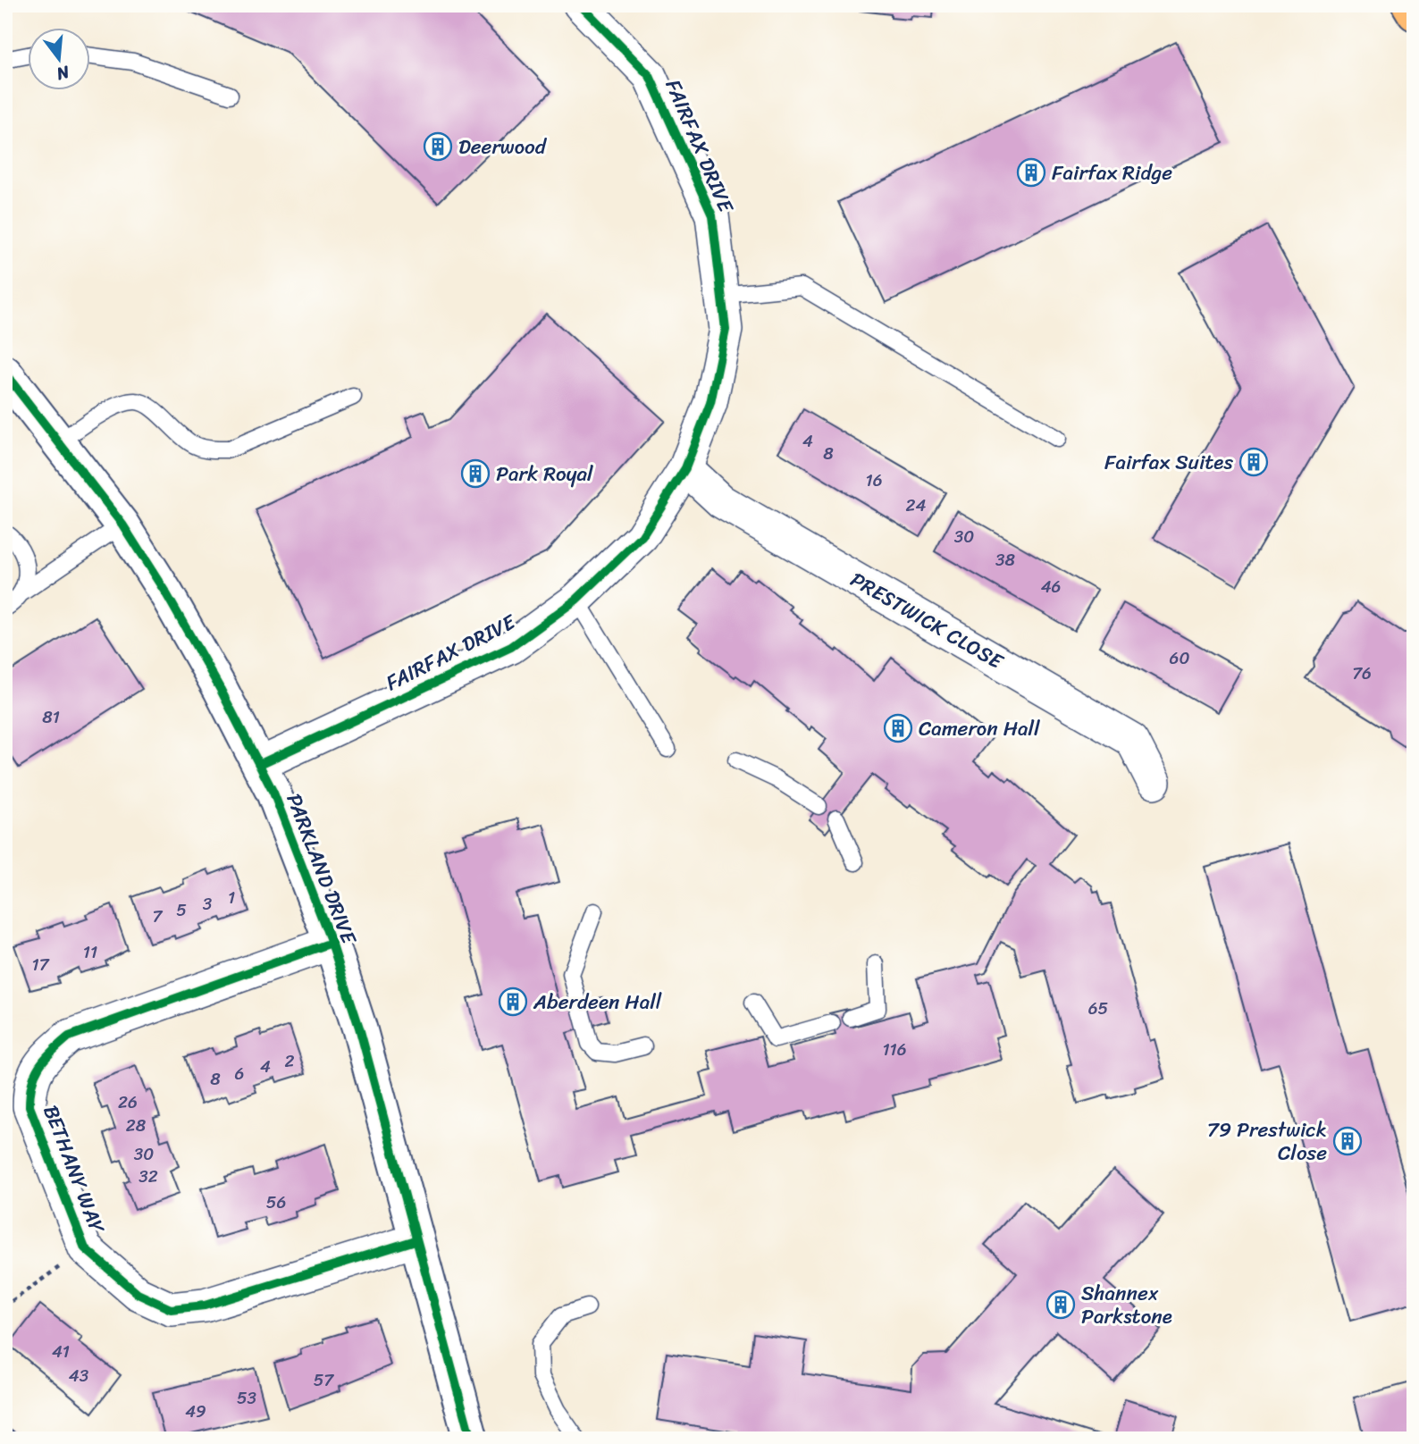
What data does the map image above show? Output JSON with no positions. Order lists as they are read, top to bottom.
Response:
{
  "streets": {
    "street": [
      "FAIRFAX DRIVE",
      "PRESTWICK CLOSE",
      "PARKLAND DRIVE",
      "BETHANY WAY"
    ]
  },
  "crossings": [
    ["FAIRFAX DRIVE", "PRESTWICK CLOSE"],
    ["FAIRFAX DRIVE", "PARKLAND DRIVE"],
    ["PARKLAND DRIVE", "BETHANY WAY"]
  ],
  "places": {
    "building": [
      "Deerwood",
      "Fairfax Ridge",
      "Fairfax Suites",
      "Park Royal",
      "Cameron Hall",
      "Aberdeen Hall",
      "79 Prestwick Close",
      "Shannex Parkstone"
    ]
  },
  "house_numbers": [
    "4",
    "8",
    "16",
    "24",
    "30",
    "38",
    "46",
    "60",
    "76",
    "81",
    "1",
    "3",
    "5",
    "7",
    "11",
    "17",
    "65",
    "116",
    "2",
    "4",
    "6",
    "8",
    "26",
    "28",
    "30",
    "32",
    "56",
    "41",
    "43",
    "57",
    "53",
    "49"
  ],
  "north": "bottom"
}
